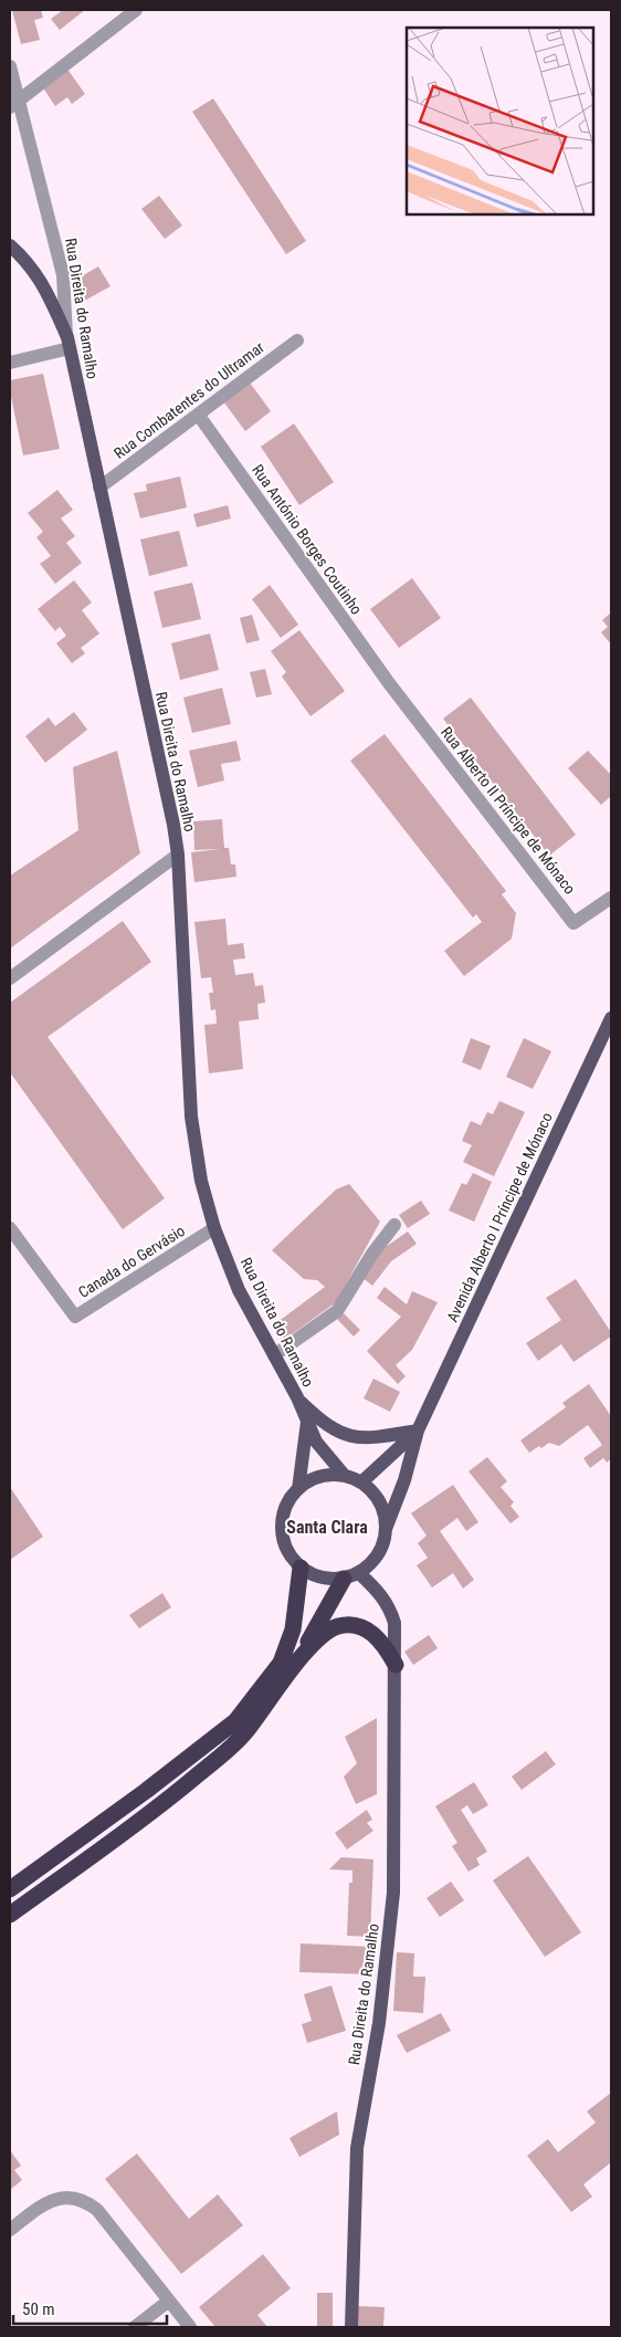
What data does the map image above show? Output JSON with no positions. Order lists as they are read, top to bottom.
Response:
{
  "streets": {
    "main road": ["Rua Direita do Ramalho", "Avenida Alberto I Príncipe de Mónaco"],
    "street": [
      "Rua Combatentes do Ultramar",
      "Rua António Borges Coutinho",
      "Rua Alberto II Príncipe de Mónaco",
      "Canada do Gervásio"
    ]
  },
  "crossings": [
    ["Rua Direita do Ramalho", "Rua Combatentes do Ultramar"],
    ["Rua Direita do Ramalho", "Avenida Alberto I Príncipe de Mónaco"],
    ["Rua Direita do Ramalho", "Canada do Gervásio"],
    ["Rua Combatentes do Ultramar", "Rua António Borges Coutinho"],
    ["Rua António Borges Coutinho", "Rua Alberto II Príncipe de Mónaco"]
  ],
  "districts": ["Santa Clara"],
  "scale_bar": "50 m"
}
